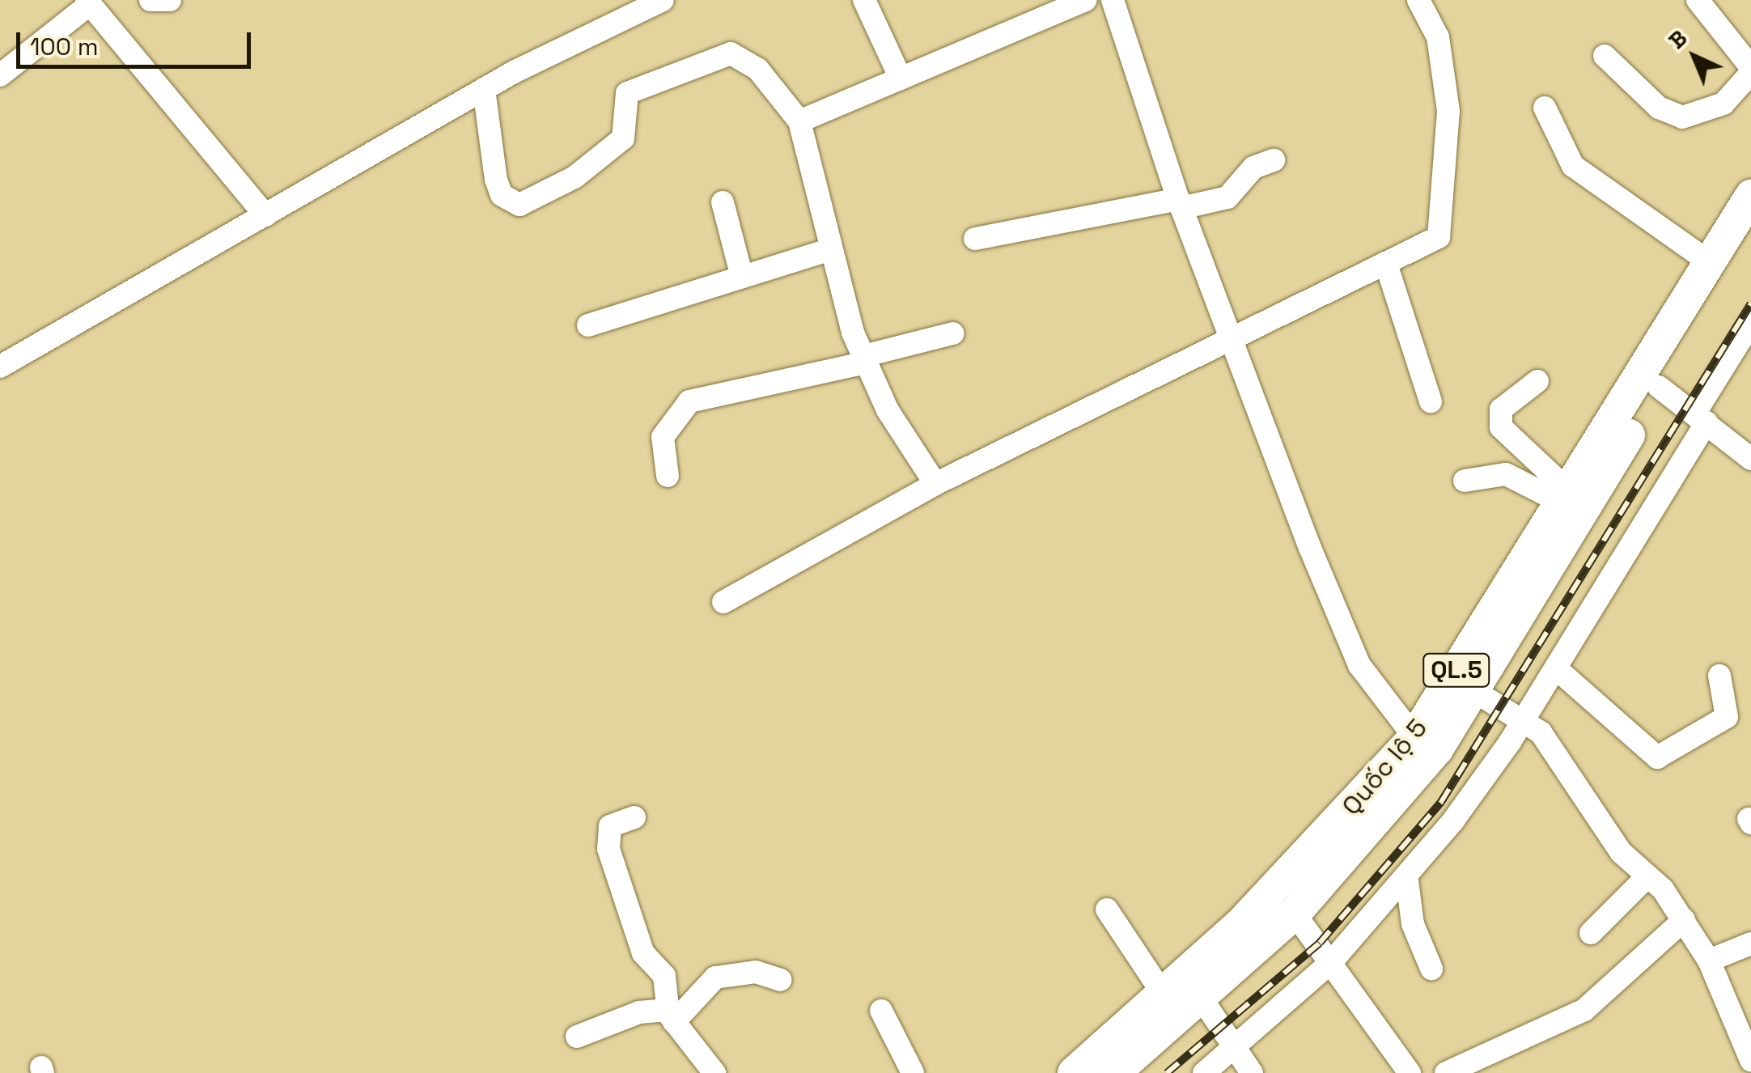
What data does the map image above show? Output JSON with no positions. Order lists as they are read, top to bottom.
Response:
{
  "streets": {
    "highway": ["QL.5", "Quốc lộ 5"]
  },
  "scale_bar": "100 m",
  "north": "top left"
}
